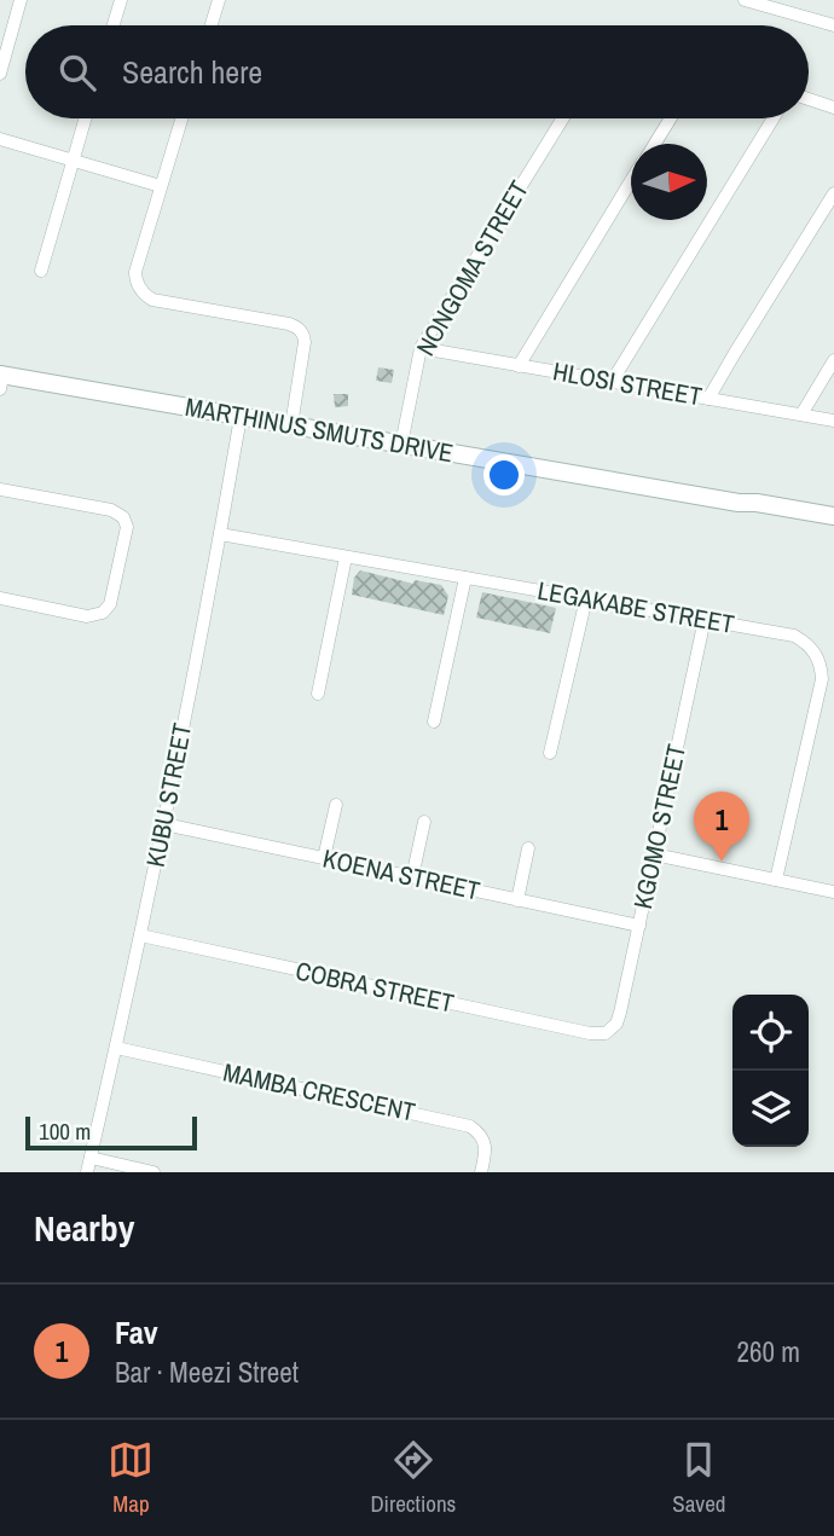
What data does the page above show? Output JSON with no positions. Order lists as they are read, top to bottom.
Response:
{
  "streets": {
    "street": [
      "NONGOMA STREET",
      "HLOSI STREET",
      "MARTHINUS SMUTS DRIVE",
      "LEGAKABE STREET",
      "KUBU STREET",
      "KGOMO STREET",
      "KOENA STREET",
      "COBRA STREET",
      "MAMBA CRESCENT"
    ]
  },
  "crossings": [
    ["NONGOMA STREET", "HLOSI STREET"],
    ["NONGOMA STREET", "MARTHINUS SMUTS DRIVE"],
    ["MARTHINUS SMUTS DRIVE", "KUBU STREET"],
    ["LEGAKABE STREET", "KUBU STREET"],
    ["LEGAKABE STREET", "KGOMO STREET"],
    ["KUBU STREET", "KOENA STREET"],
    ["KUBU STREET", "COBRA STREET"],
    ["KUBU STREET", "MAMBA CRESCENT"],
    ["KGOMO STREET", "KOENA STREET"],
    ["KGOMO STREET", "COBRA STREET"]
  ],
  "scale_bar": "100 m",
  "north": "right",
  "page": {
    "search": "Search here",
    "pins": "1",
    "scale": "100 m",
    "heading": "Nearby",
    "list": [
      {
        "mark": "1",
        "name": "Fav",
        "note": "Bar · Meezi Street",
        "value": "260 m"
      }
    ],
    "nav": ["Map", "Directions", "Saved"]
  }
}
